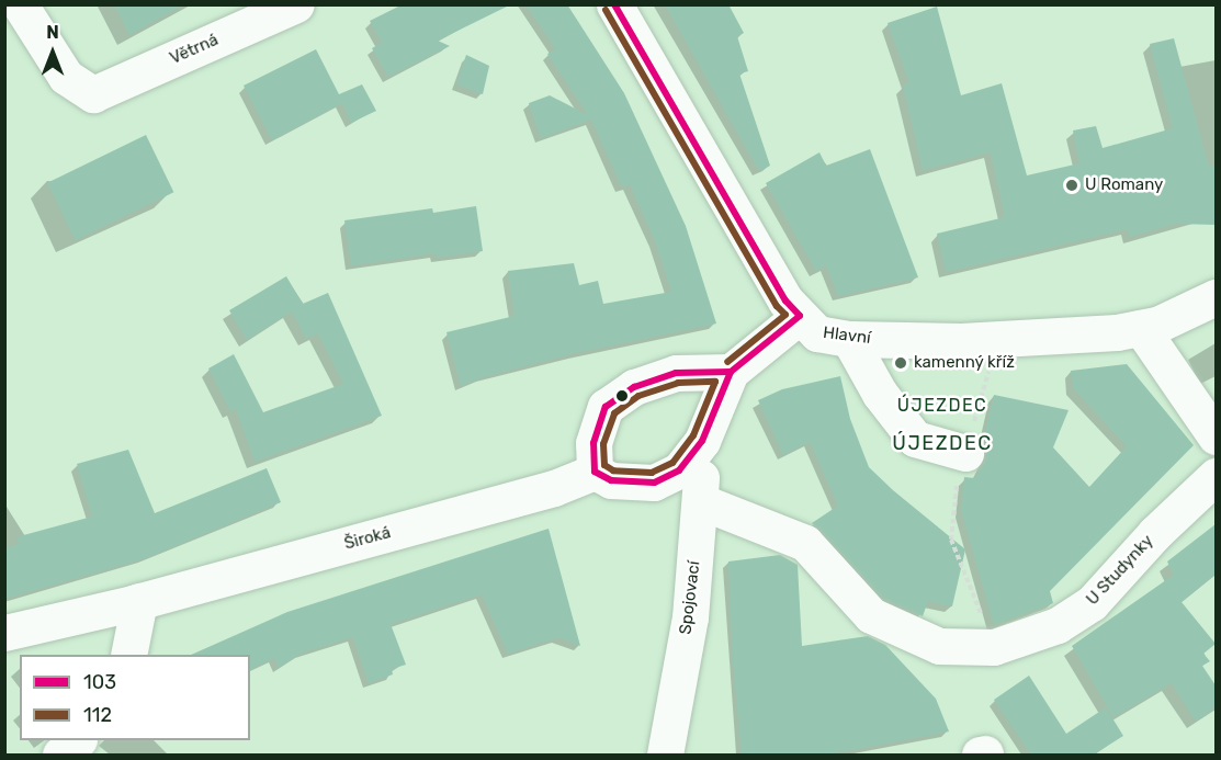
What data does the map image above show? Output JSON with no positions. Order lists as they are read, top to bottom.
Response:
{
  "streets": {
    "street": [
      "Větrná",
      "Hlavní",
      "Široká",
      "U Studynky",
      "Spojovací"
    ]
  },
  "crossings": [
    ["U Studynky", "Spojovací"]
  ],
  "districts": ["ÚJEZDEC", "ÚJEZDEC"],
  "places": ["U Romany", "kamenný kříž"],
  "lines": ["transit line 103", "transit line 112"],
  "legend": ["103", "112"],
  "north": "top"
}
